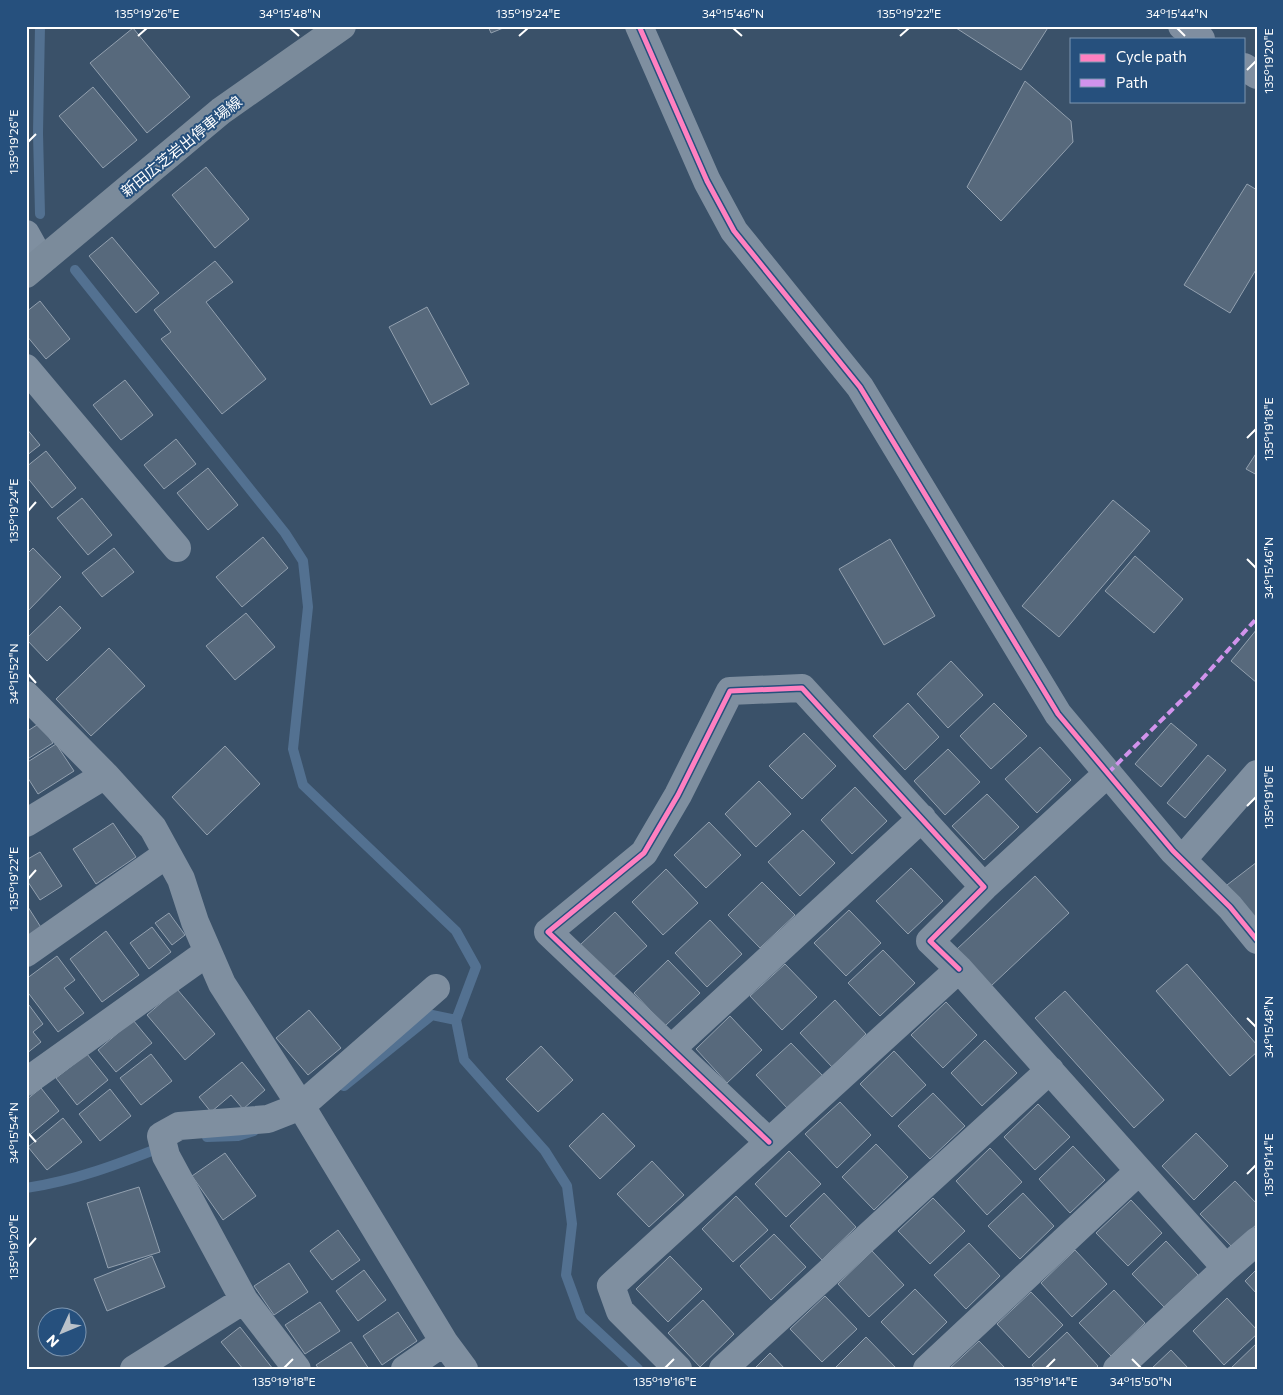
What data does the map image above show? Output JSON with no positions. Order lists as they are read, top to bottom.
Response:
{
  "streets": {
    "main road": ["新田広芝岩出停車場線"]
  },
  "legend": ["Cycle path", "Path"],
  "north": "bottom left",
  "coordinates": [
    "135°19'26\"E",
    "34°15'48\"N",
    "135°19'24\"E",
    "34°15'46\"N",
    "135°19'22\"E",
    "34°15'44\"N",
    "135°19'20\"E",
    "135°19'18\"E",
    "34°15'52\"N",
    "135°19'16\"E",
    "34°15'54\"N",
    "135°19'14\"E",
    "34°15'50\"N"
  ]
}
